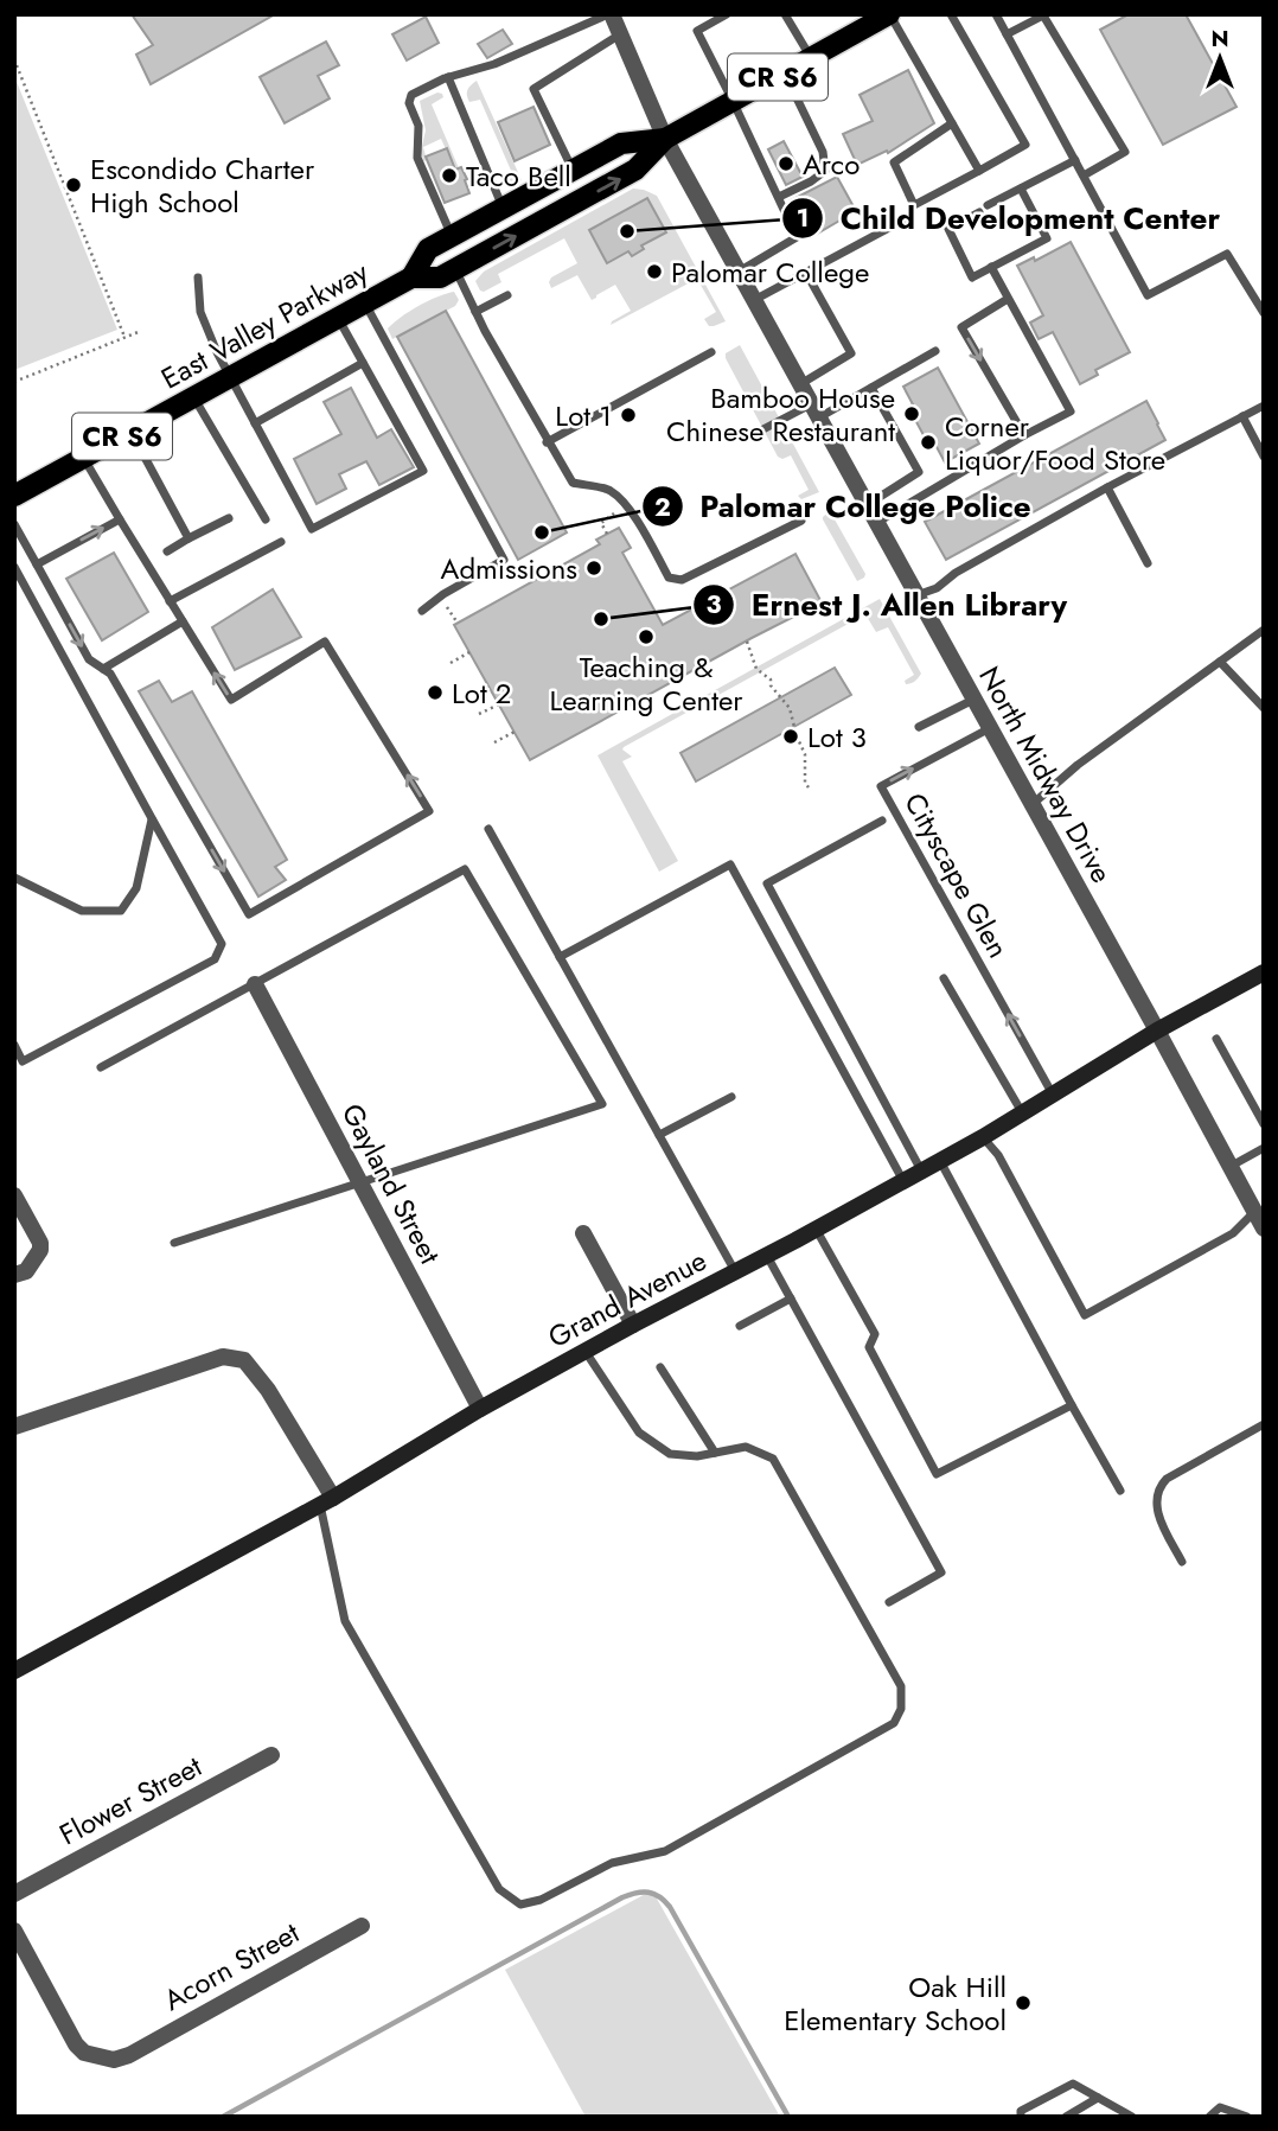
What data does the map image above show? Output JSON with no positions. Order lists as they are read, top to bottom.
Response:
{
  "streets": {
    "main road": ["CR S6", "East Valley Parkway", "Grand Avenue"],
    "street": [
      "North Midway Drive",
      "Gayland Street",
      "Flower Street",
      "Acorn Street"
    ],
    "lane": ["Cityscape Glen"]
  },
  "crossings": [
    ["East Valley Parkway", "North Midway Drive"],
    ["North Midway Drive", "Cityscape Glen"],
    ["North Midway Drive", "Grand Avenue"],
    ["Cityscape Glen", "Grand Avenue"],
    ["Gayland Street", "Grand Avenue"]
  ],
  "places": [
    "Arco",
    "Taco Bell",
    "Escondido Charter High School",
    "Child Development Center",
    "Palomar College",
    "Bamboo House Chinese Restaurant",
    "Lot 1",
    "Corner Liquor/Food Store",
    "Palomar College Police",
    "Admissions",
    "Ernest J. Allen Library",
    "Teaching & Learning Center",
    "Lot 2",
    "Lot 3",
    "Oak Hill Elementary School"
  ],
  "north": "top"
}
